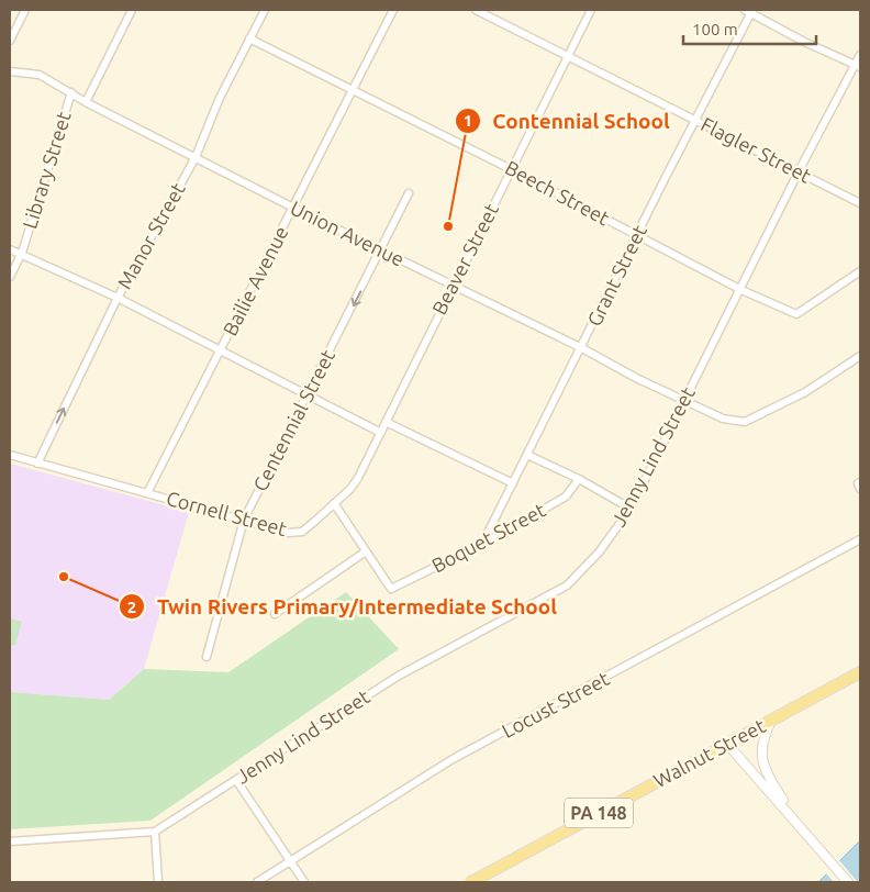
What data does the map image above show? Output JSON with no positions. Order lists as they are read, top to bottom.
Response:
{
  "streets": {
    "main road": ["Walnut Street", "PA 148"],
    "street": [
      "Flagler Street",
      "Library Street",
      "Beech Street",
      "Union Avenue",
      "Manor Street",
      "Beaver Street",
      "Grant Street",
      "Bailie Avenue",
      "Centennial Street",
      "Jenny Lind Street",
      "Cornell Street",
      "Boquet Street",
      "Locust Street"
    ]
  },
  "crossings": [
    ["Flagler Street", "Beaver Street"],
    ["Flagler Street", "Grant Street"],
    ["Flagler Street", "Jenny Lind Street"],
    ["Library Street", "Union Avenue"],
    ["Beech Street", "Manor Street"],
    ["Beech Street", "Beaver Street"],
    ["Beech Street", "Grant Street"],
    ["Beech Street", "Bailie Avenue"],
    ["Beech Street", "Jenny Lind Street"],
    ["Union Avenue", "Manor Street"],
    ["Union Avenue", "Beaver Street"],
    ["Union Avenue", "Grant Street"],
    ["Union Avenue", "Bailie Avenue"],
    ["Union Avenue", "Centennial Street"],
    ["Union Avenue", "Jenny Lind Street"],
    ["Manor Street", "Cornell Street"],
    ["Beaver Street", "Cornell Street"],
    ["Grant Street", "Boquet Street"],
    ["Bailie Avenue", "Cornell Street"],
    ["Centennial Street", "Cornell Street"]
  ],
  "one_way": ["Manor Street"],
  "places": ["Contennial School", "Twin Rivers Primary/Intermediate School"],
  "scale_bar": "100 m"
}
